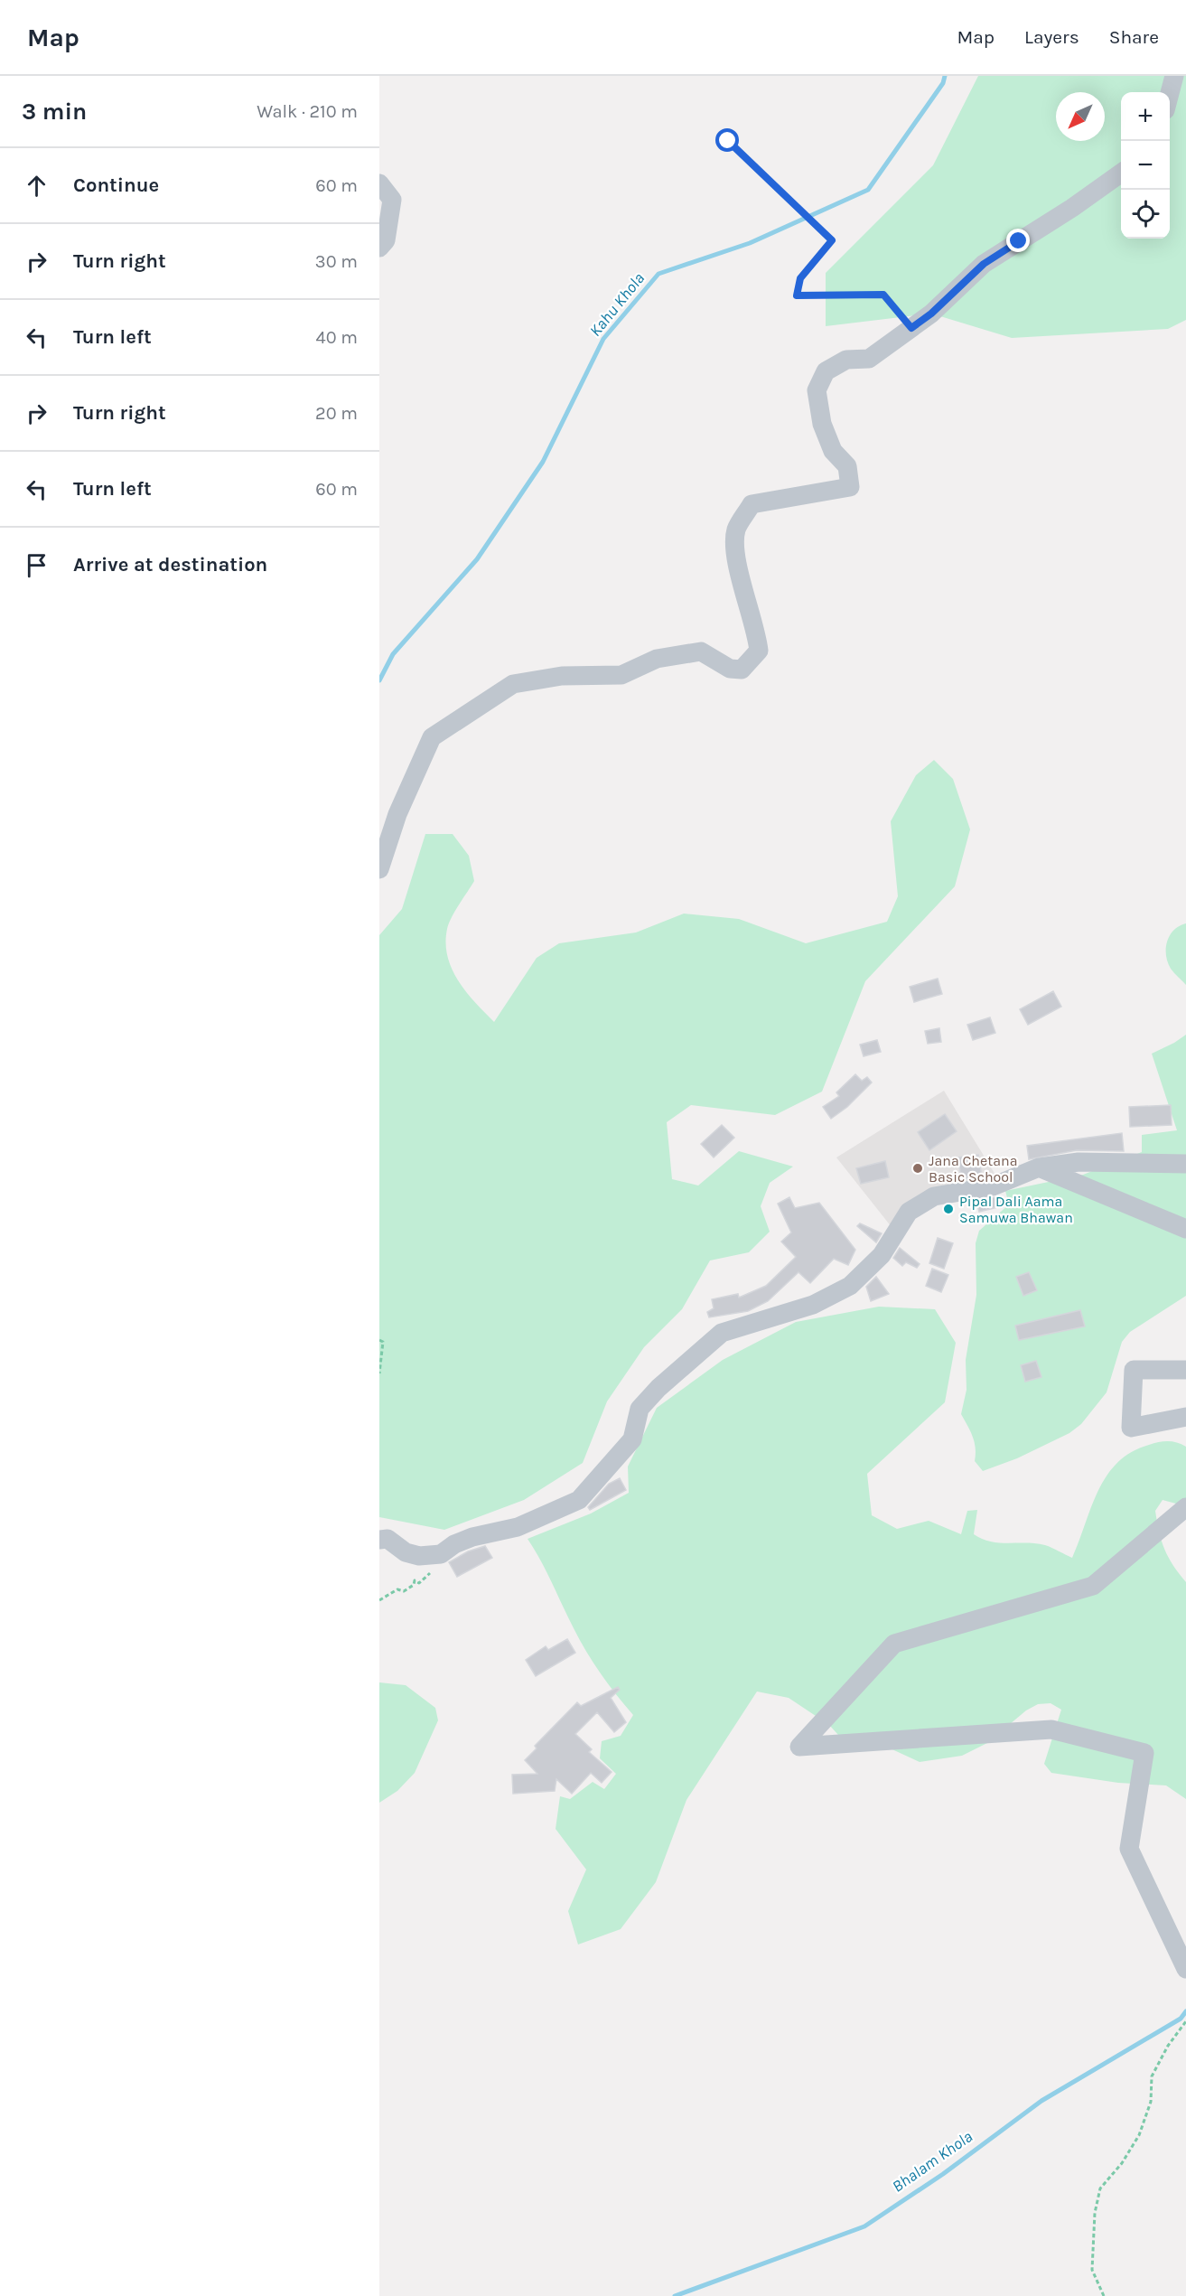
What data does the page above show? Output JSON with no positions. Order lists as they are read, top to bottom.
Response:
{
  "water": ["Kahu Khola", "Bhalam Khola"],
  "places": ["Jana Chetana Basic School", "Pipal Dali Aama Samuwa Bhawan"],
  "north": "bottom left",
  "page": {
    "header": "Map",
    "nav": ["Map", "Layers", "Share"],
    "heading": ["3 min", "Walk · 210 m"],
    "map_buttons": ["+", "−"],
    "list": [
      ["Continue", "60 m"],
      ["Turn right", "30 m"],
      ["Turn left", "40 m"],
      ["Turn right", "20 m"],
      ["Turn left", "60 m"],
      "Arrive at destination"
    ]
  }
}
